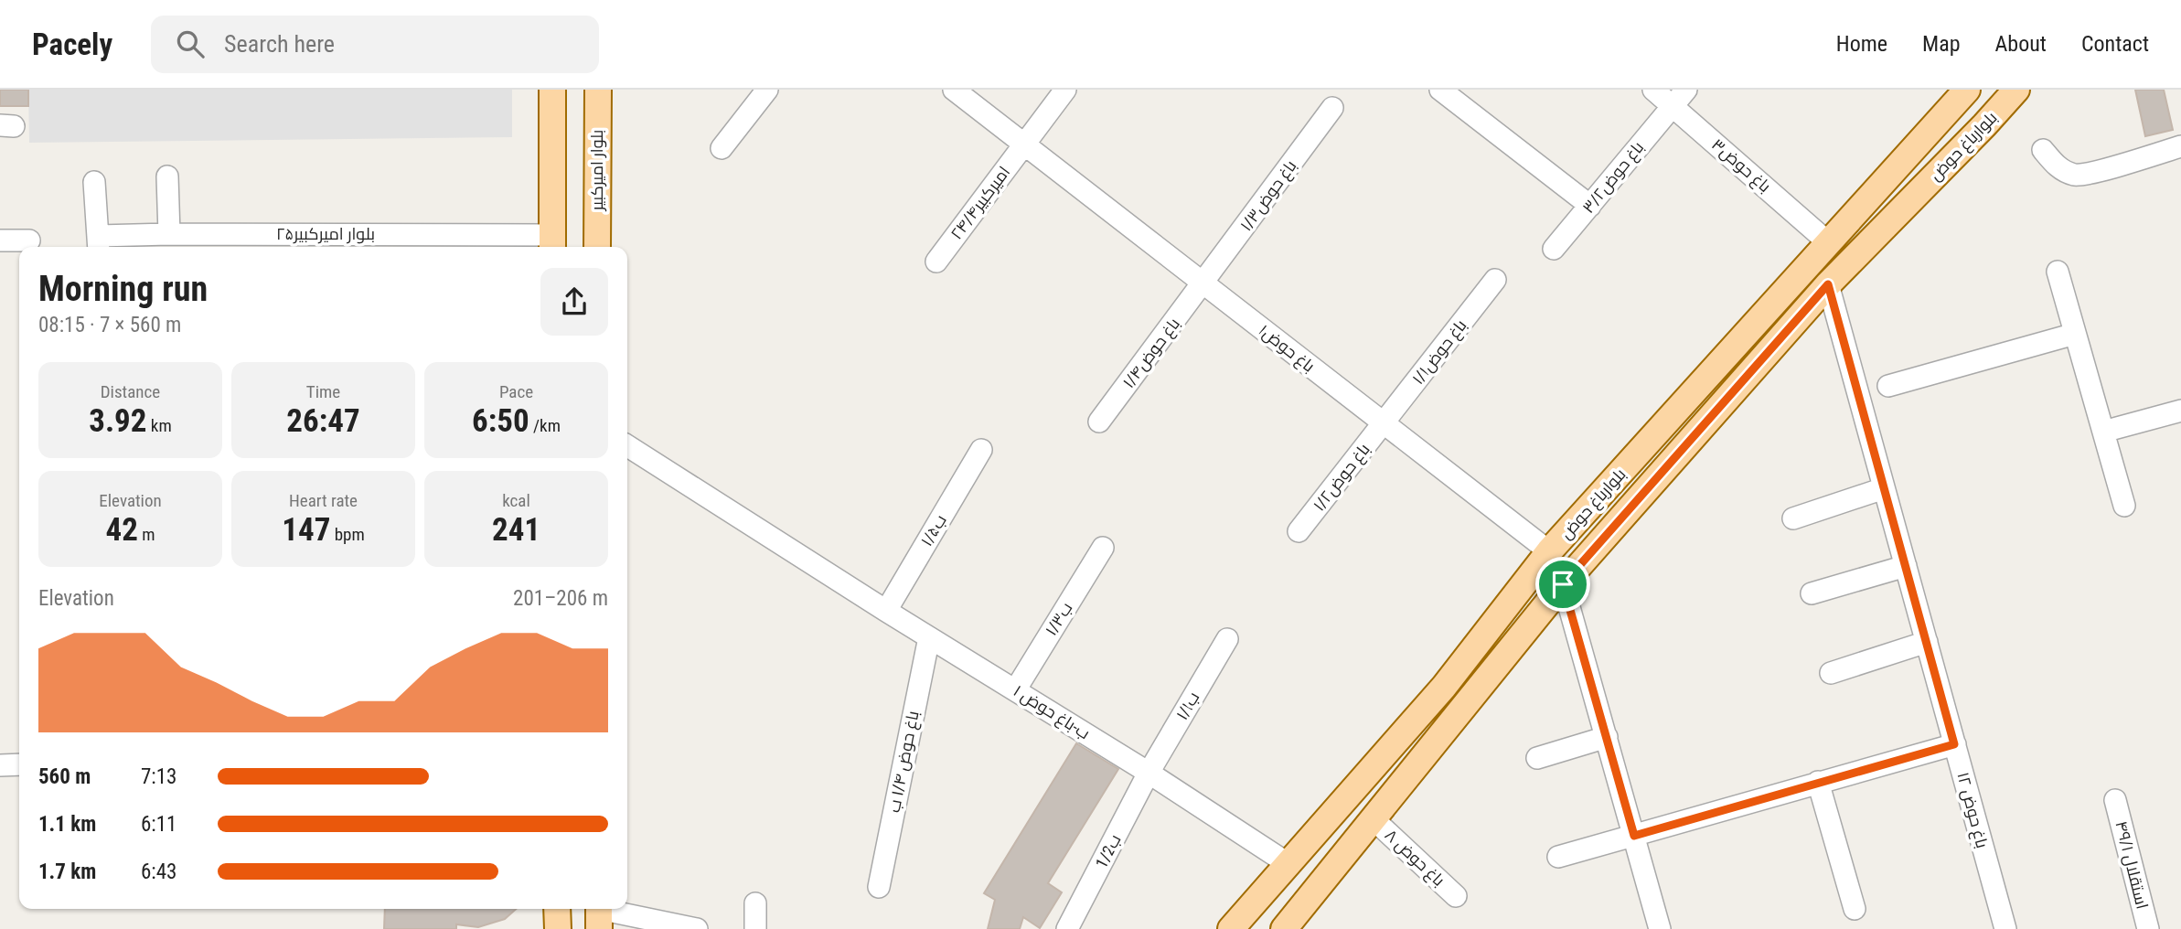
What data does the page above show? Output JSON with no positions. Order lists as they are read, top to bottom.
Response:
{
  "streets": {
    "main road": ["بلوارباغ حوض", "بلوار امیرکبیر"],
    "street": [
      "باغ حوض۳",
      "باغ حوض۳/۲",
      "باغ حوض۱/۳",
      "امیرکبیر۲۴/۴",
      "بلوار امیرکبیر۲۵",
      "باغ حوض۱",
      "باغ حوض۱/۱",
      "باغ حوض۱/۴",
      "باغ حوض۱/۲",
      "ب۱/۵",
      "ب۱/۳",
      "ب۱/۱",
      "۱ ب-باغ حوض",
      "باغ حوض ۱/۴ ب",
      "۱۲ باغ حوض",
      "1/2ب",
      "۸ باغ حوض",
      "۴۹/۱ استقلال"
    ]
  },
  "crossings": [
    ["بلوارباغ حوض", "باغ حوض۳"],
    ["بلوارباغ حوض", "باغ حوض۱"],
    ["بلوارباغ حوض", "۱ ب-باغ حوض"],
    ["بلوارباغ حوض", "۱۲ باغ حوض"],
    ["بلوارباغ حوض", "۸ باغ حوض"],
    ["باغ حوض۳", "باغ حوض۳/۲"],
    ["باغ حوض۱/۳", "باغ حوض۱"],
    ["باغ حوض۱/۳", "باغ حوض۱/۴"],
    ["امیرکبیر۲۴/۴", "باغ حوض۱"],
    ["باغ حوض۱", "باغ حوض۱/۱"],
    ["باغ حوض۱", "باغ حوض۱/۴"],
    ["باغ حوض۱", "باغ حوض۱/۲"],
    ["باغ حوض۱/۱", "باغ حوض۱/۲"],
    ["ب۱/۵", "۱ ب-باغ حوض"],
    ["ب۱/۳", "۱ ب-باغ حوض"],
    ["ب۱/۱", "۱ ب-باغ حوض"],
    ["ب۱/۱", "1/2ب"],
    ["۱ ب-باغ حوض", "باغ حوض ۱/۴ ب"],
    ["۱ ب-باغ حوض", "1/2ب"]
  ],
  "page": {
    "header": "Pacely",
    "search": "Search here",
    "nav": [
      "Home",
      "Map",
      "About",
      "Contact"
    ],
    "heading": ["Morning run", "08:15 · 7 × 560 m"],
    "stats": [
      ["Distance", "3.92 km"],
      ["Time", "26:47"],
      ["Pace", "6:50 /km"],
      ["Elevation", "42 m"],
      ["Heart rate", "147 bpm"],
      ["kcal", "241"]
    ],
    "chart": ["Elevation", "201–206 m"],
    "list": [
      {
        "name": "560 m",
        "note": "7:13"
      },
      {
        "name": "1.1 km",
        "note": "6:11"
      },
      {
        "name": "1.7 km",
        "note": "6:43"
      }
    ]
  }
}
